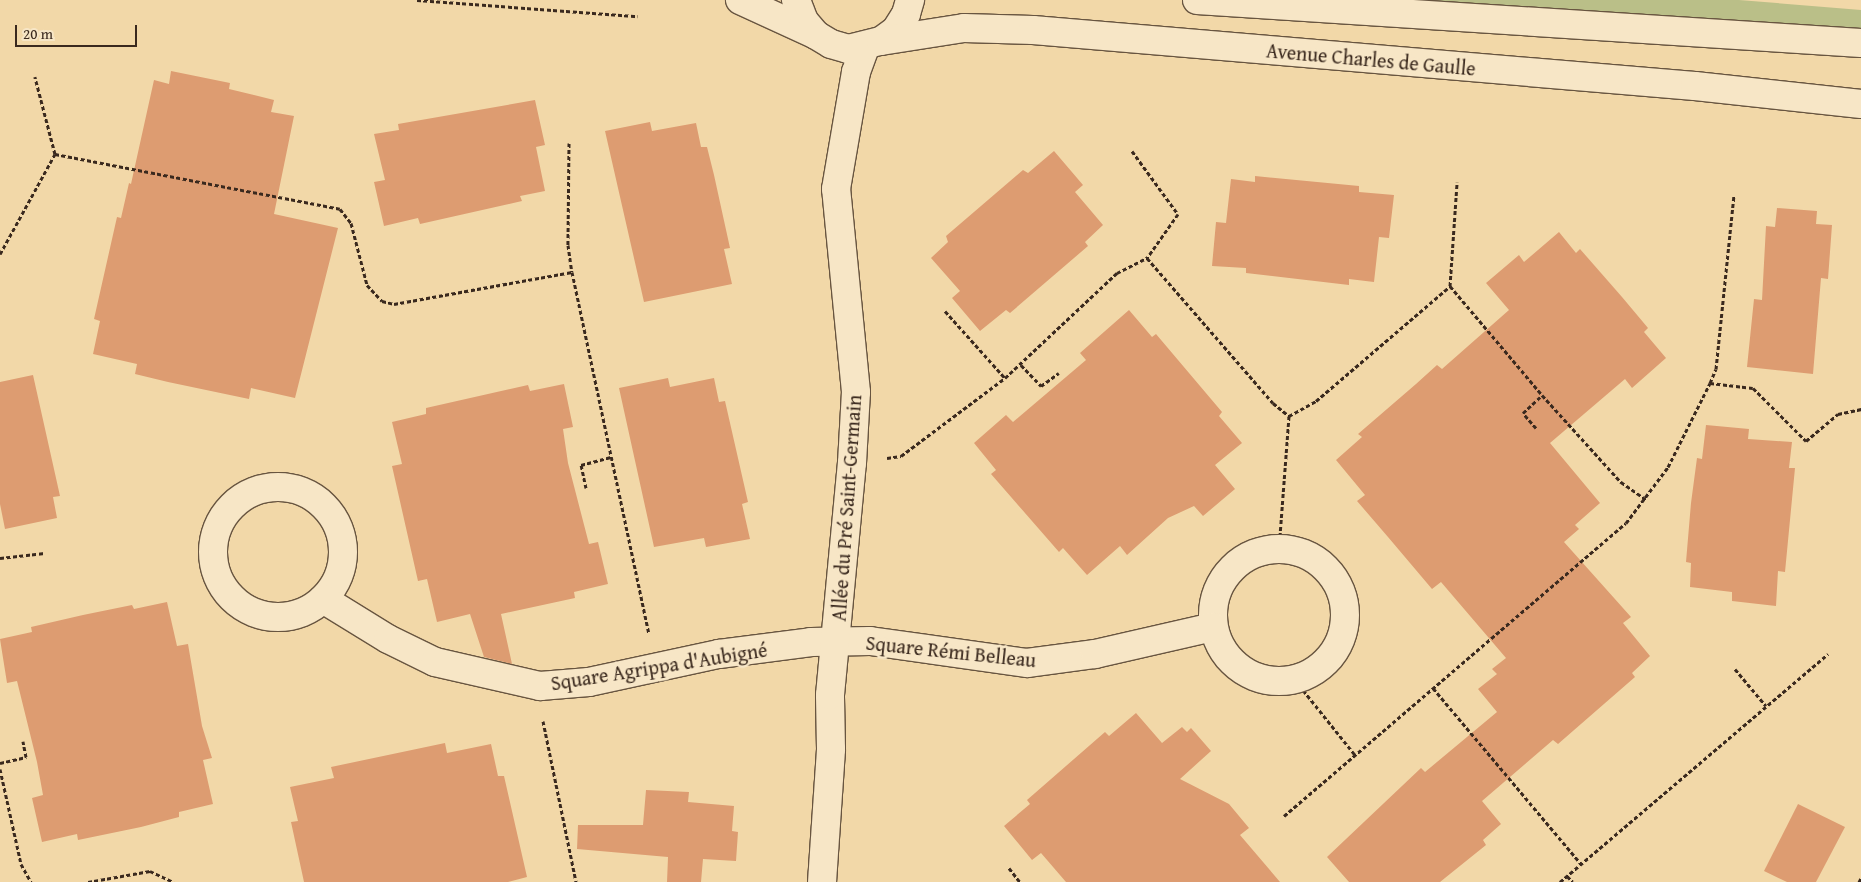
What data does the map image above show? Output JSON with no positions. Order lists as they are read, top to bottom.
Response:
{
  "streets": {
    "street": [
      "Avenue Charles de Gaulle",
      "Allée du Pré Saint-Germain",
      "Square Rémi Belleau",
      "Square Agrippa d'Aubigné"
    ]
  },
  "crossings": [
    ["Avenue Charles de Gaulle", "Allée du Pré Saint-Germain"],
    ["Allée du Pré Saint-Germain", "Square Rémi Belleau"],
    ["Allée du Pré Saint-Germain", "Square Agrippa d'Aubigné"],
    ["Square Rémi Belleau", "Square Agrippa d'Aubigné"]
  ],
  "scale_bar": "20 m"
}
